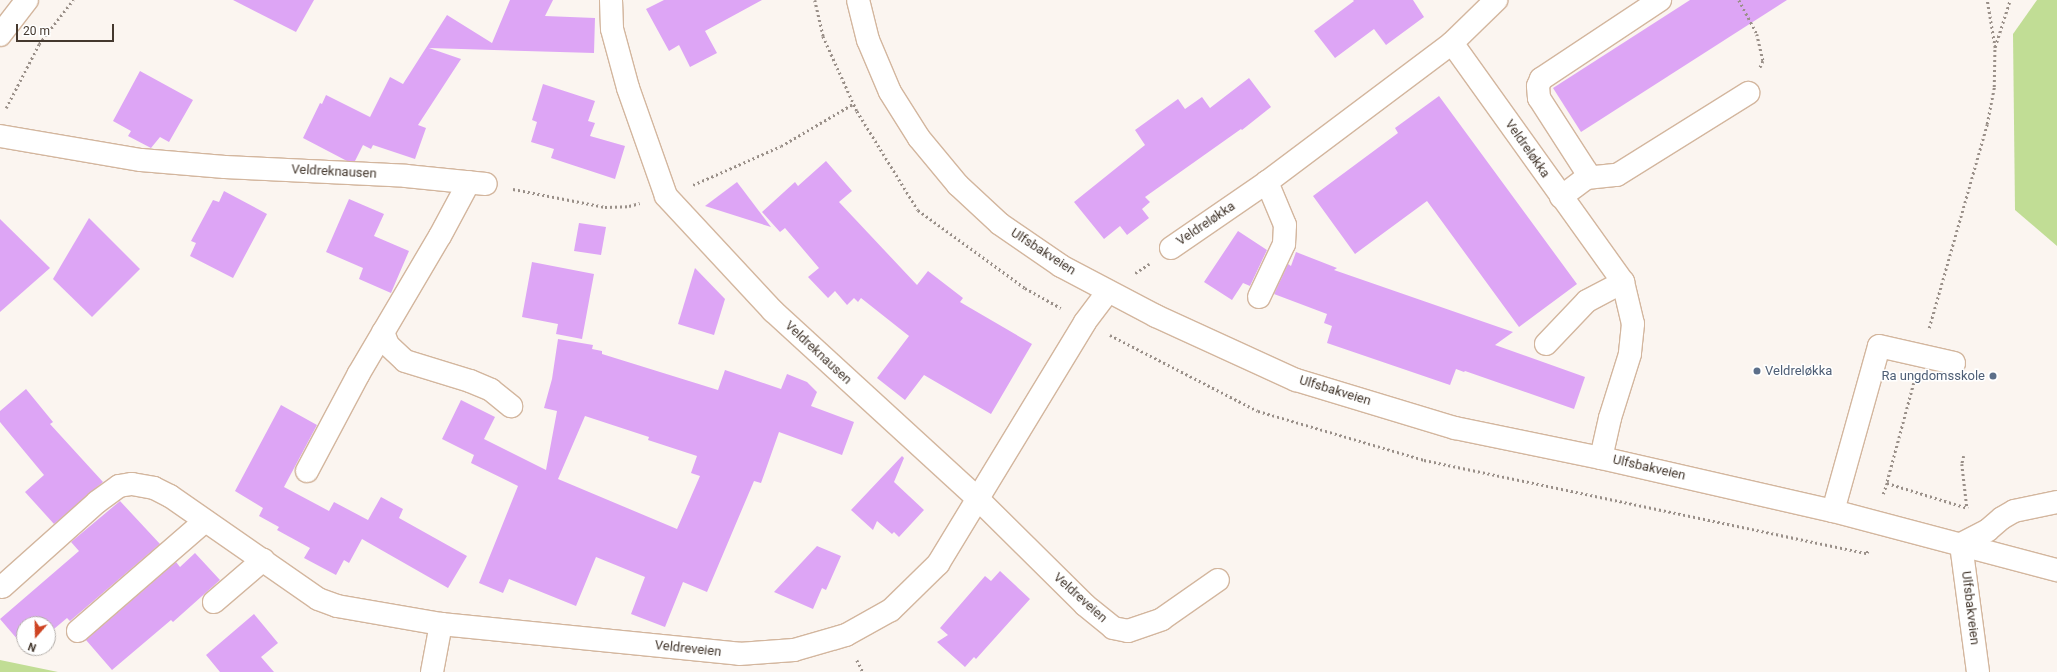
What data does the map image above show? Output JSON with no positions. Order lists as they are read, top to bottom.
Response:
{
  "streets": {
    "street": [
      "Veldreløkka",
      "Veldreknausen",
      "Ulfsbakveien",
      "Veldreveien"
    ]
  },
  "crossings": [
    ["Veldreløkka", "Ulfsbakveien"],
    ["Veldreknausen", "Veldreveien"],
    ["Ulfsbakveien", "Veldreveien"]
  ],
  "places": ["Veldreløkka", "Ra ungdomsskole"],
  "scale_bar": "20 m",
  "north": "bottom"
}
